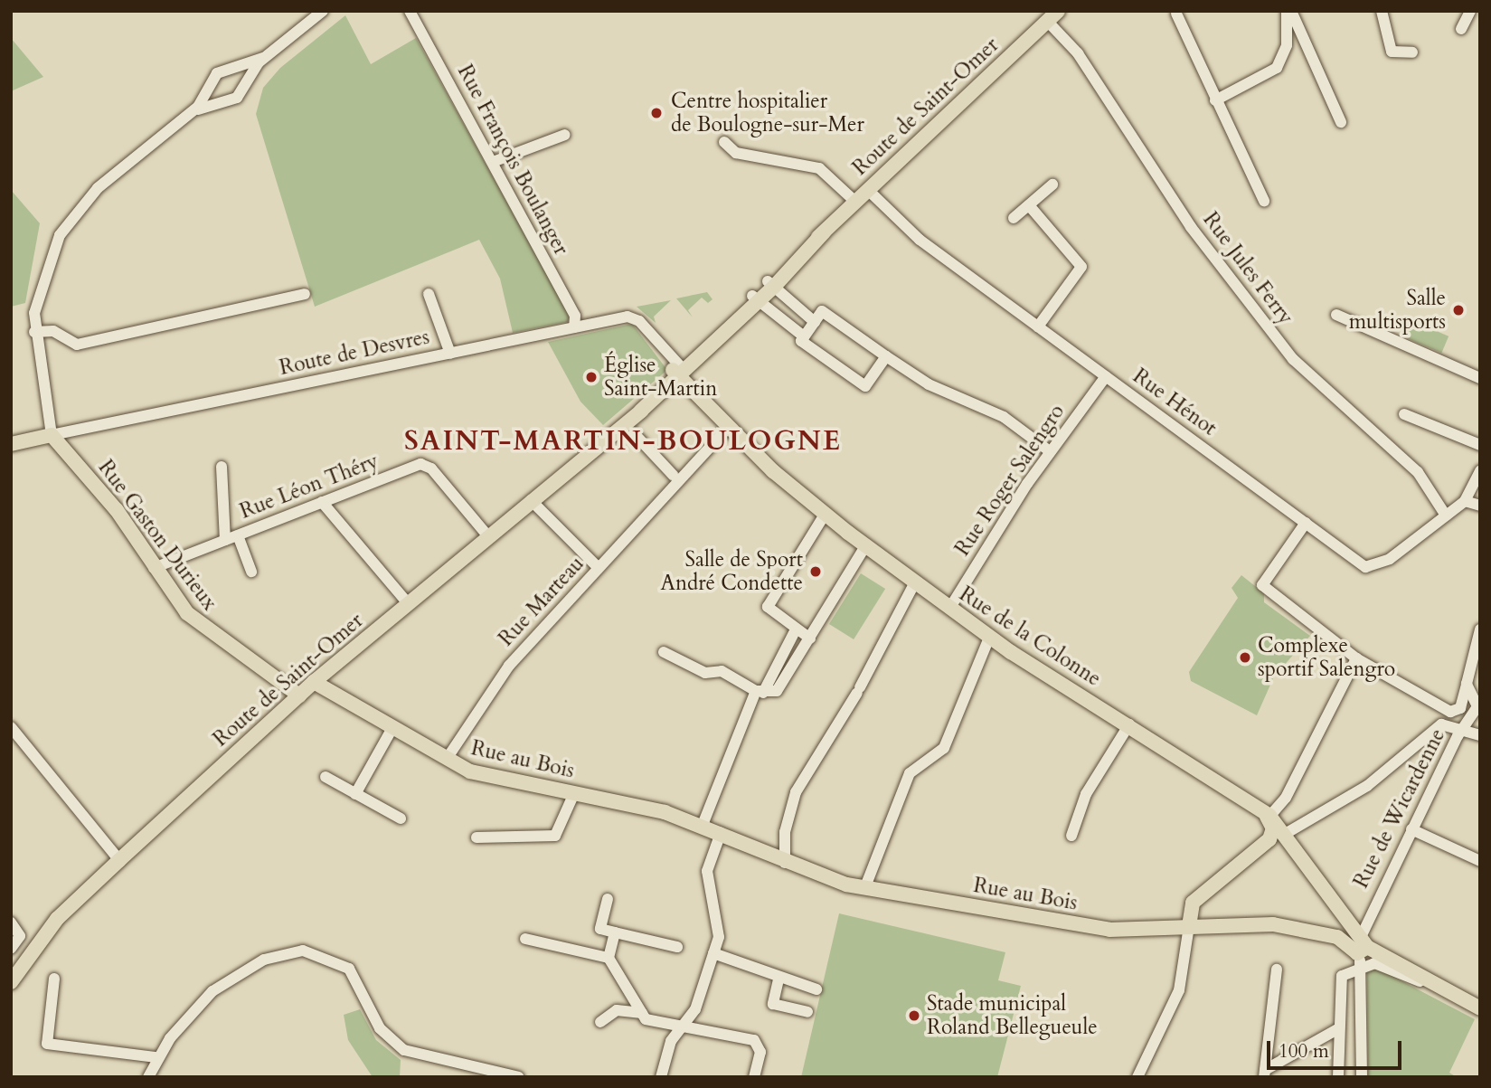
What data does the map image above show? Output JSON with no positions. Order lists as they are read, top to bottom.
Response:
{
  "streets": {
    "main road": [
      "Route de Saint-Omer",
      "Route de Desvres",
      "Rue Gaston Durieux",
      "Rue de la Colonne",
      "Rue au Bois"
    ],
    "street": [
      "Rue François Boulanger",
      "Rue Jules Ferry",
      "Rue Hénot",
      "Rue Roger Salengro",
      "Rue Léon Théry",
      "Rue Marteau",
      "Rue de Wicardenne"
    ]
  },
  "crossings": [
    ["Route de Saint-Omer", "Rue Jules Ferry"],
    ["Route de Saint-Omer", "Route de Desvres"],
    ["Route de Saint-Omer", "Rue Hénot"],
    ["Route de Saint-Omer", "Rue Léon Théry"],
    ["Route de Saint-Omer", "Rue Gaston Durieux"],
    ["Route de Saint-Omer", "Rue de la Colonne"],
    ["Route de Saint-Omer", "Rue au Bois"],
    ["Rue François Boulanger", "Route de Desvres"],
    ["Rue Jules Ferry", "Rue Hénot"],
    ["Route de Desvres", "Rue Gaston Durieux"],
    ["Route de Desvres", "Rue de la Colonne"],
    ["Rue Hénot", "Rue Roger Salengro"],
    ["Rue Roger Salengro", "Rue de la Colonne"],
    ["Rue Léon Théry", "Rue Gaston Durieux"],
    ["Rue Marteau", "Rue de la Colonne"],
    ["Rue Marteau", "Rue au Bois"],
    ["Rue de la Colonne", "Rue au Bois"],
    ["Rue de la Colonne", "Rue de Wicardenne"],
    ["Rue au Bois", "Rue de Wicardenne"]
  ],
  "districts": ["SAINT-MARTIN-BOULOGNE"],
  "places": [
    "Centre hospitalier de Boulogne-sur-Mer",
    "Salle multisports",
    "Église Saint-Martin",
    "Salle de Sport André Condette",
    "Complexe sportif Salengro",
    "Stade municipal Roland Bellegueule"
  ],
  "scale_bar": "100 m"
}
